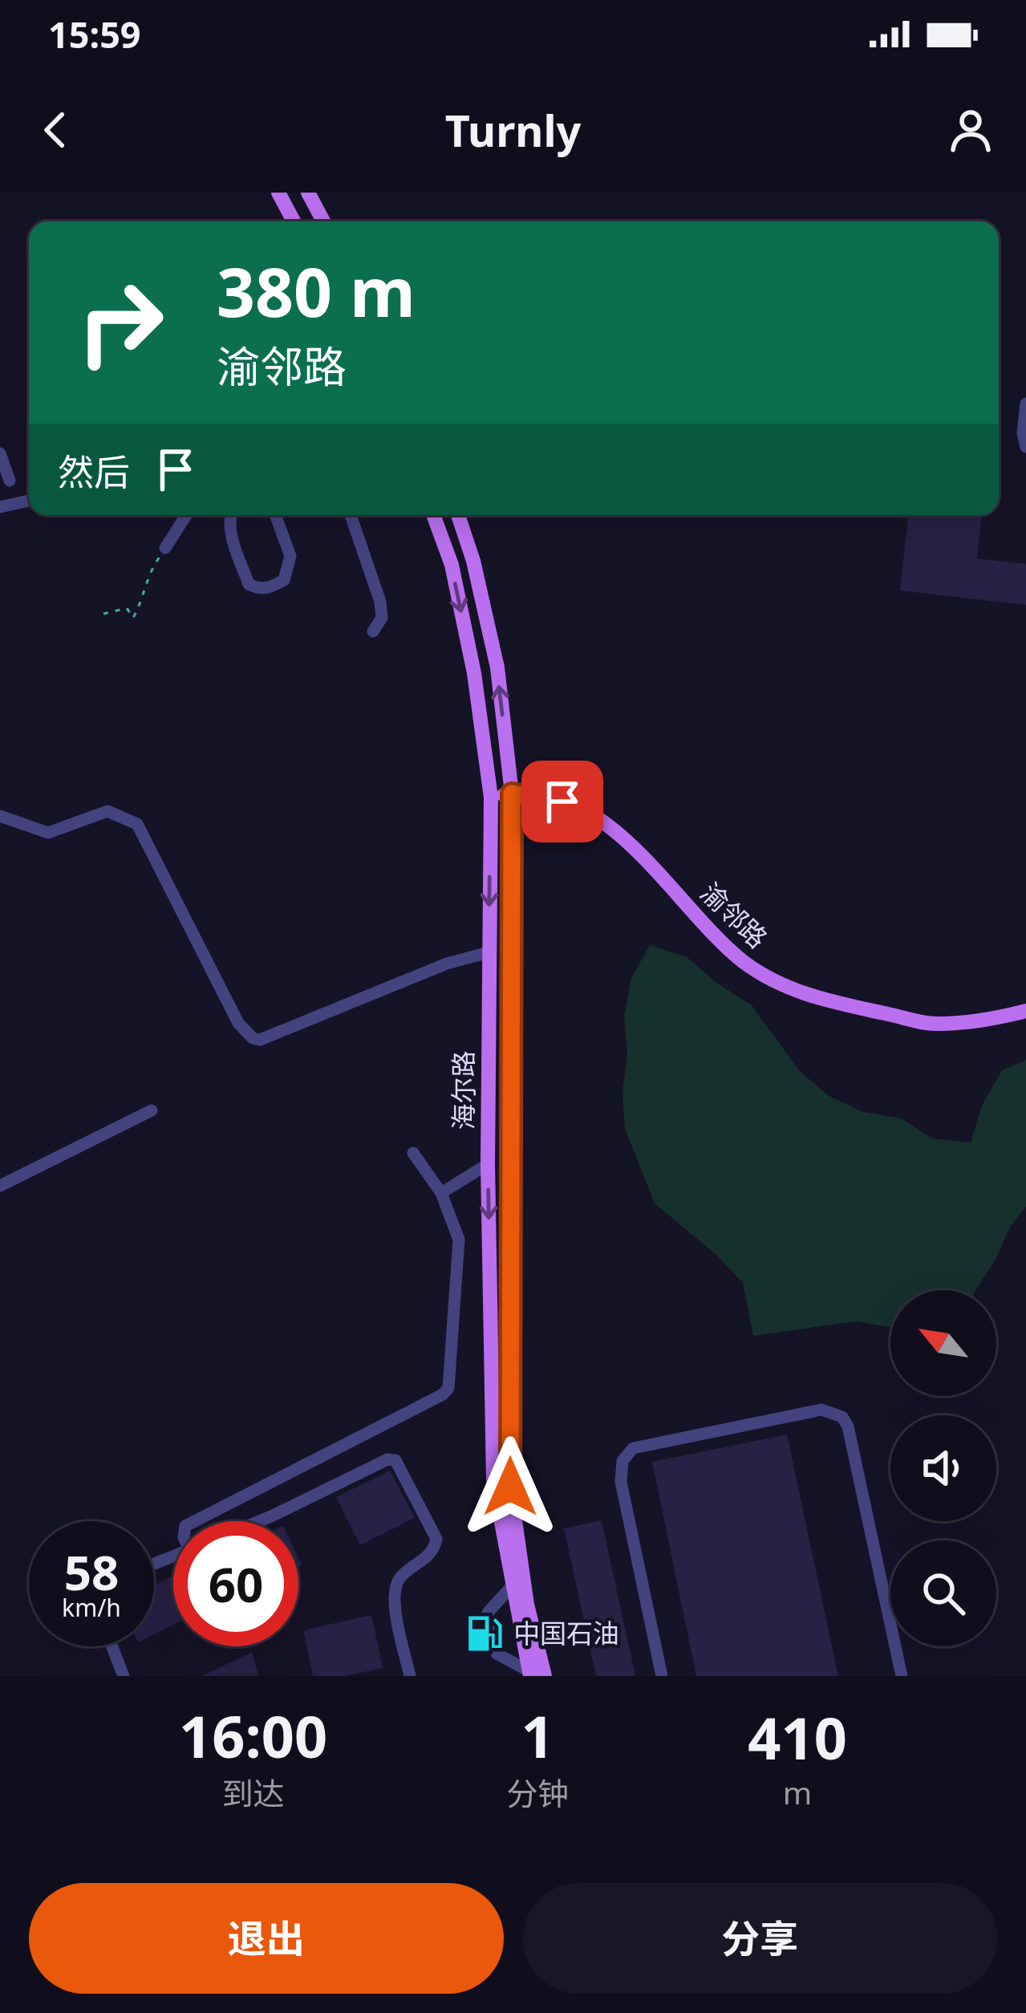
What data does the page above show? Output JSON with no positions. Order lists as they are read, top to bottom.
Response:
{
  "streets": {
    "main road": ["渝邻路", "海尔路"]
  },
  "crossings": [
    ["渝邻路", "海尔路"]
  ],
  "places": {
    "fuel station": ["中国石油"]
  },
  "north": "top left",
  "page": {
    "status": "15:59",
    "header": "Turnly",
    "turn": ["380 m", "渝邻路"],
    "then": "然后",
    "speed": "58 km/h",
    "limit": "60",
    "eta": [
      "16:00",
      "到达",
      "1",
      "分钟",
      "410",
      "m"
    ],
    "buttons": ["退出", "分享"]
  }
}
